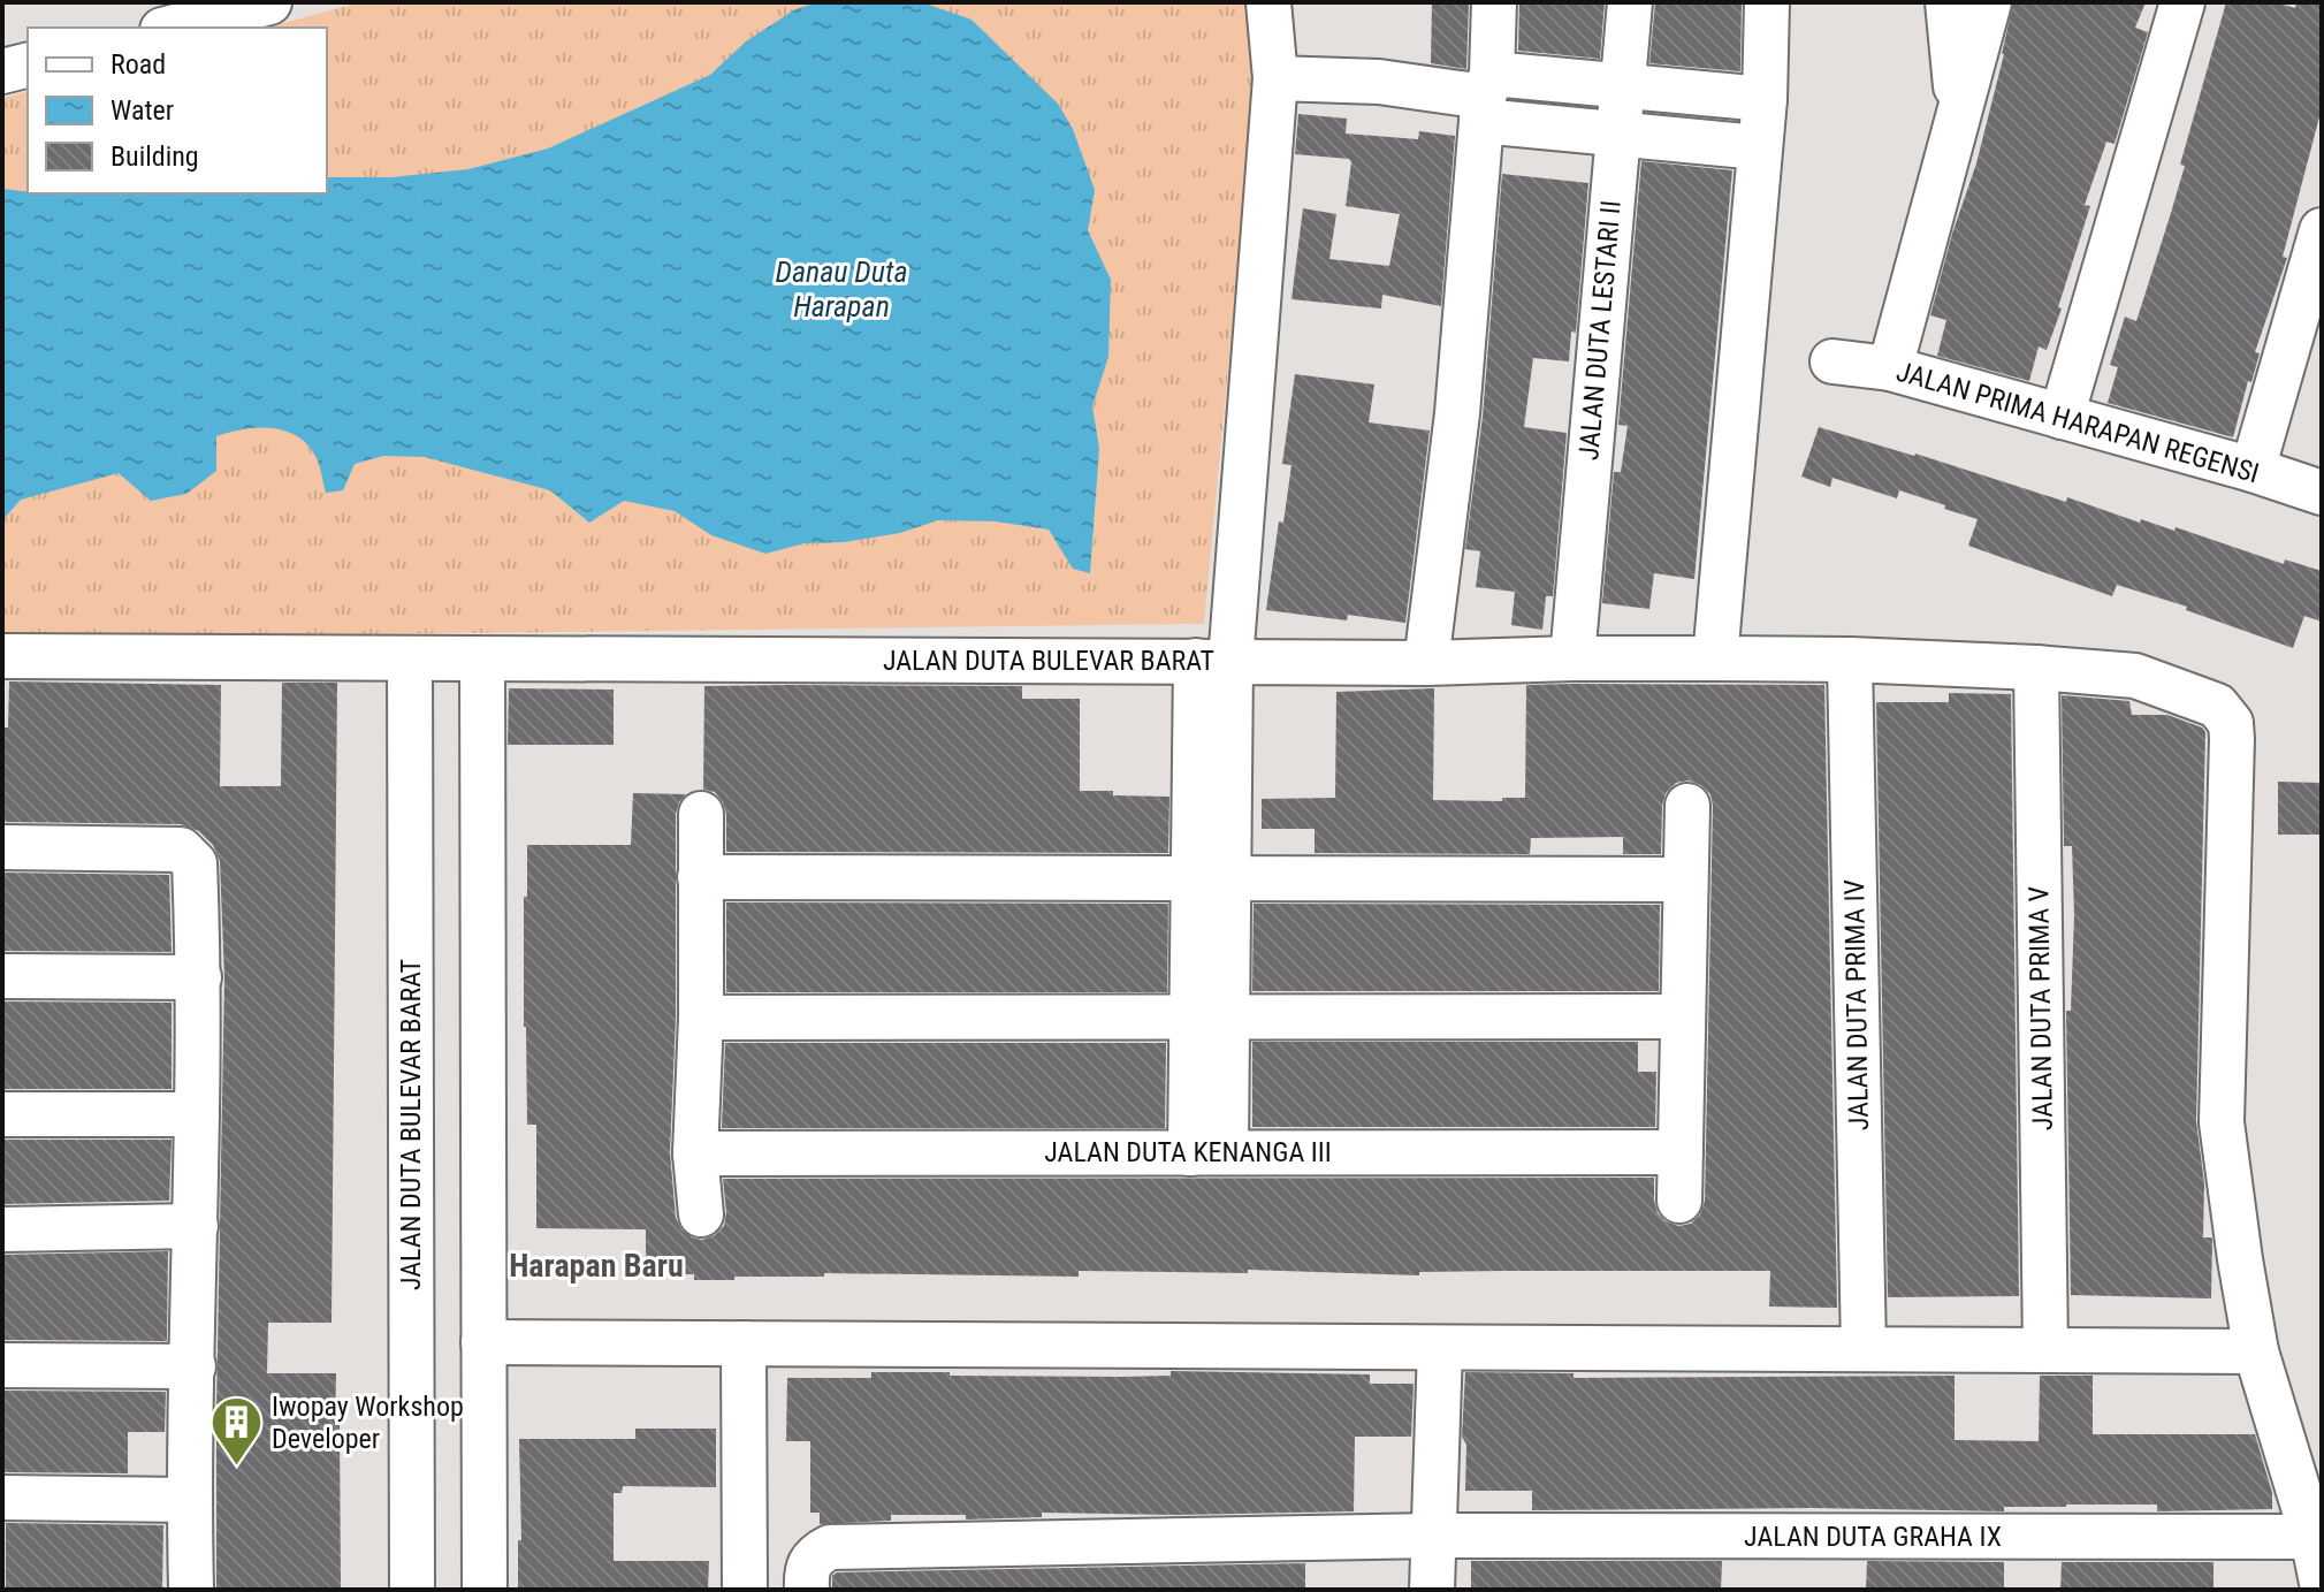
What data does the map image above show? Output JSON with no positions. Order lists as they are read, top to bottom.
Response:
{
  "streets": {
    "street": [
      "JALAN DUTA LESTARI II",
      "JALAN PRIMA HARAPAN REGENSI",
      "JALAN DUTA BULEVAR BARAT",
      "JALAN DUTA PRIMA IV",
      "JALAN DUTA PRIMA V",
      "JALAN DUTA KENANGA III",
      "JALAN DUTA GRAHA IX"
    ]
  },
  "districts": ["Harapan Baru"],
  "water": ["Danau Duta Harapan"],
  "places": {
    "building": ["Iwopay Workshop Developer"]
  },
  "legend": ["Road", "Water", "Building"]
}
